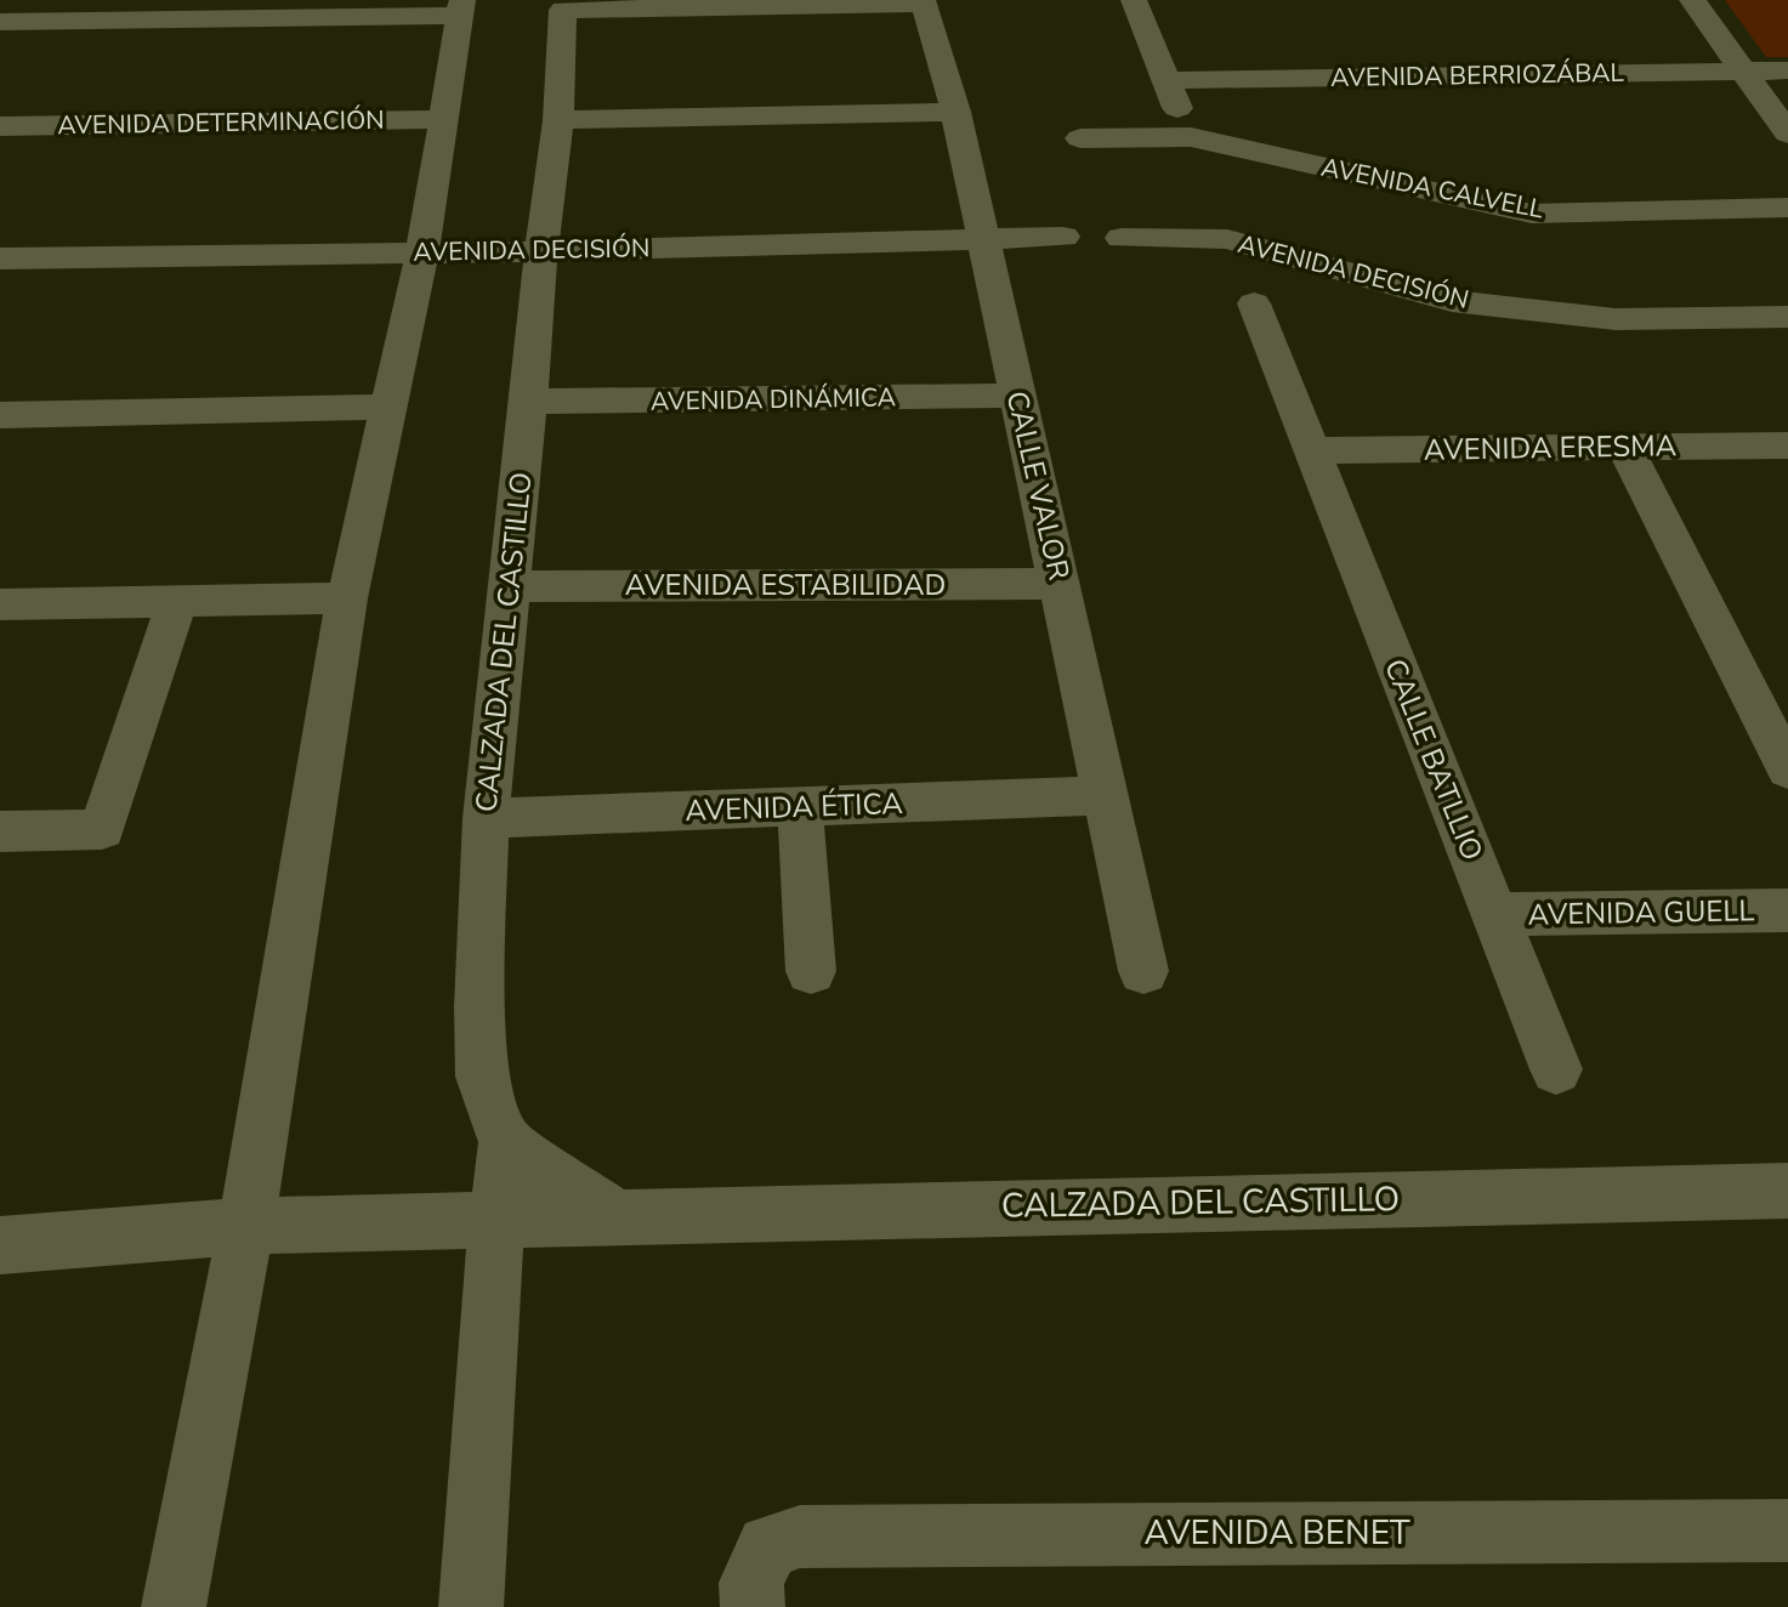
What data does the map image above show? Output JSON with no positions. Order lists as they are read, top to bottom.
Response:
{
  "streets": {
    "street": [
      "AVENIDA BERRIOZÁBAL",
      "AVENIDA DETERMINACIÓN",
      "AVENIDA CALVELL",
      "AVENIDA DECISIÓN",
      "AVENIDA DINÁMICA",
      "AVENIDA ERESMA",
      "CALLE VALOR",
      "AVENIDA ESTABILIDAD",
      "CALZADA DEL CASTILLO",
      "CALLE BATLLIO",
      "AVENIDA ÉTICA",
      "AVENIDA GUELL",
      "AVENIDA BENET"
    ]
  },
  "crossings": [
    ["AVENIDA DECISIÓN", "CALLE VALOR"],
    ["AVENIDA DECISIÓN", "CALZADA DEL CASTILLO"],
    ["AVENIDA DINÁMICA", "CALLE VALOR"],
    ["AVENIDA DINÁMICA", "CALZADA DEL CASTILLO"],
    ["AVENIDA ERESMA", "CALLE BATLLIO"],
    ["CALLE VALOR", "AVENIDA ESTABILIDAD"],
    ["CALLE VALOR", "CALZADA DEL CASTILLO"],
    ["CALLE VALOR", "AVENIDA ÉTICA"],
    ["AVENIDA ESTABILIDAD", "CALZADA DEL CASTILLO"],
    ["CALZADA DEL CASTILLO", "AVENIDA ÉTICA"],
    ["CALLE BATLLIO", "AVENIDA GUELL"]
  ]
}
